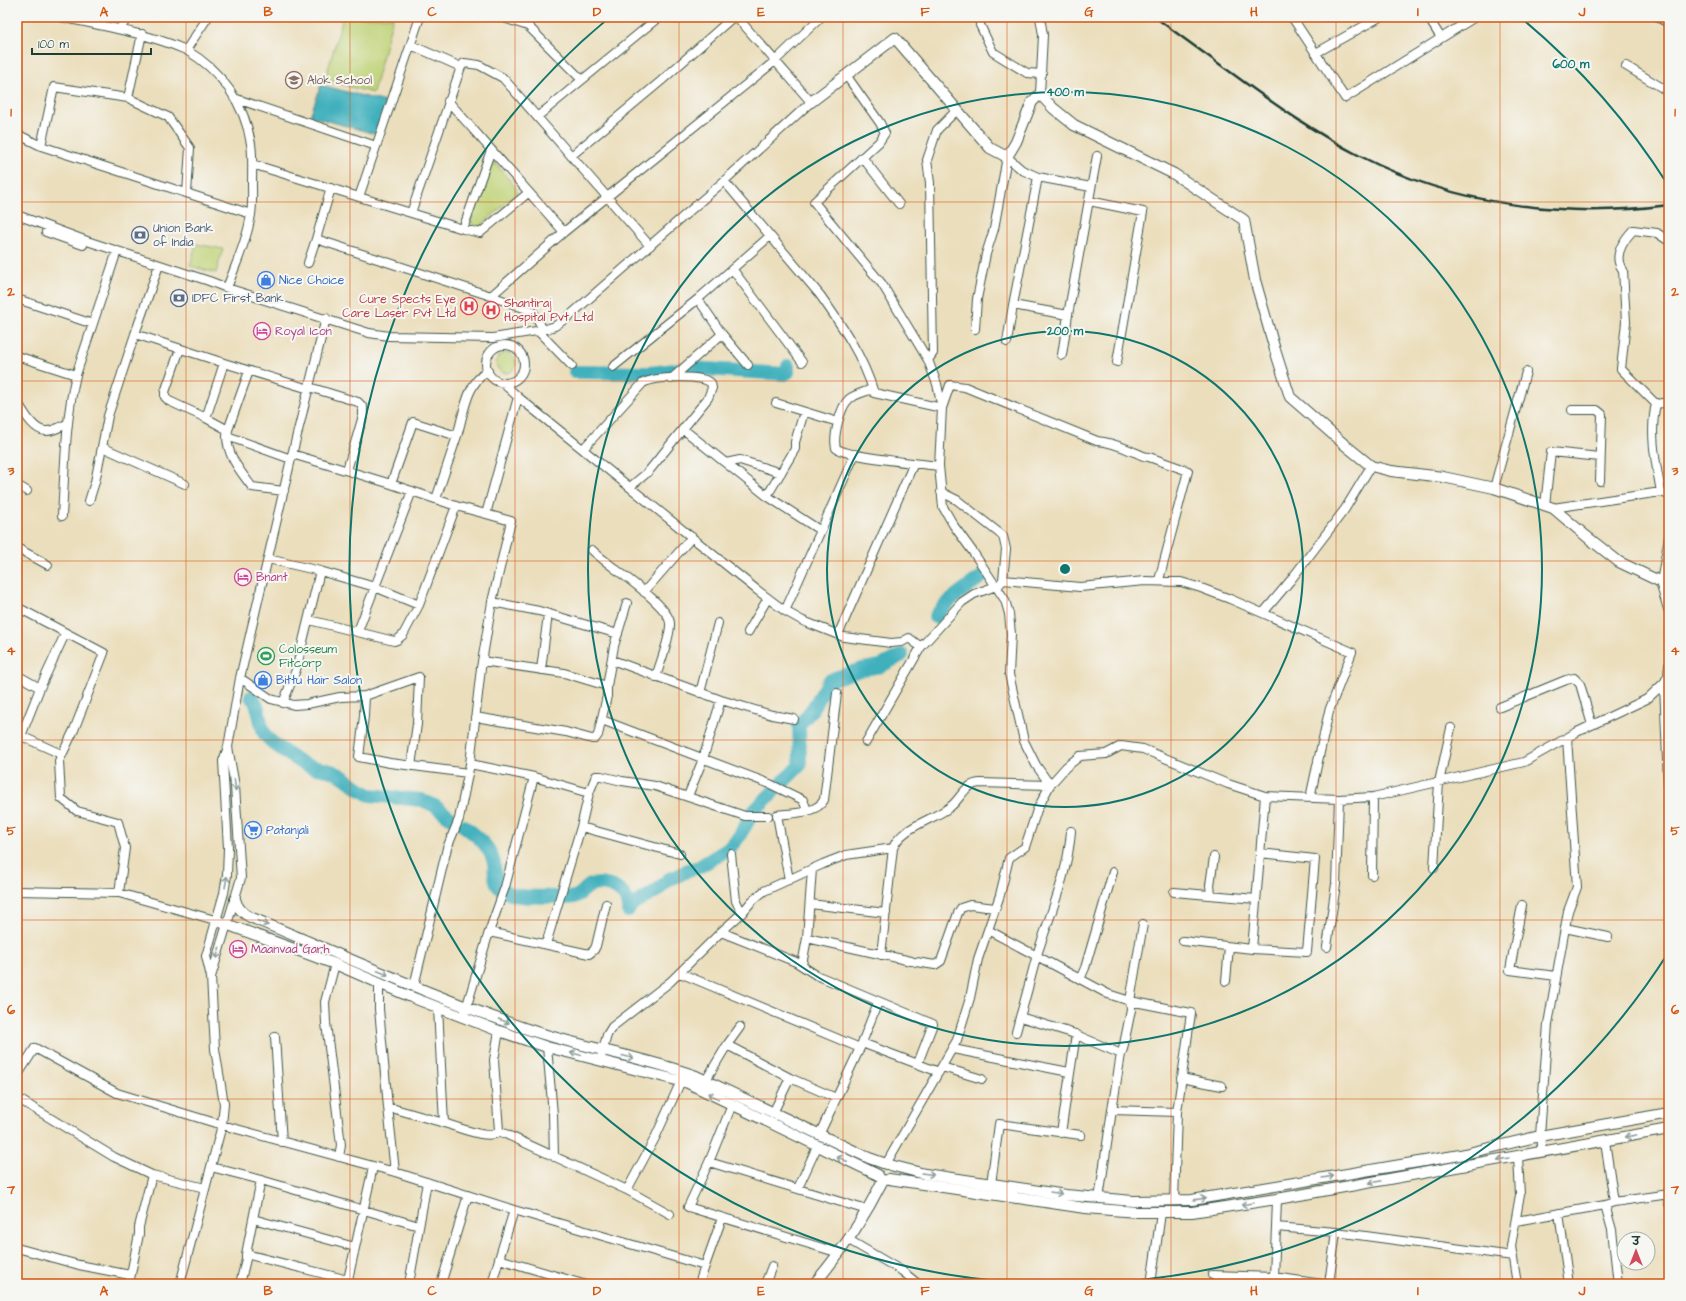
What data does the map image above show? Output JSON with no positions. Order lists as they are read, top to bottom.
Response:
{
  "places": {
    "school or university": ["Alok School"],
    "bank": ["Union Bank of India", "IDFC First Bank"],
    "shop": ["Nice Choice", "Bittu Hair Salon"],
    "hospital": ["Cure Spects Eye Care Laser Pvt Ltd", "Shantiraj Hospital Pvt Ltd"],
    "hotel": ["Royal Icon", "Bnant", "Maanvad Garh"],
    "sports": ["Colosseum Fitcorp"],
    "supermarket": ["Patanjali"]
  },
  "scale_bar": "100 m",
  "north": "top",
  "grid": {
    "columns": [
      "A",
      "B",
      "C",
      "D",
      "E",
      "F",
      "G",
      "H",
      "I",
      "J"
    ],
    "rows": [
      "1",
      "2",
      "3",
      "4",
      "5",
      "6",
      "7"
    ]
  },
  "rings": ["600 m", "400 m", "200 m"]
}
